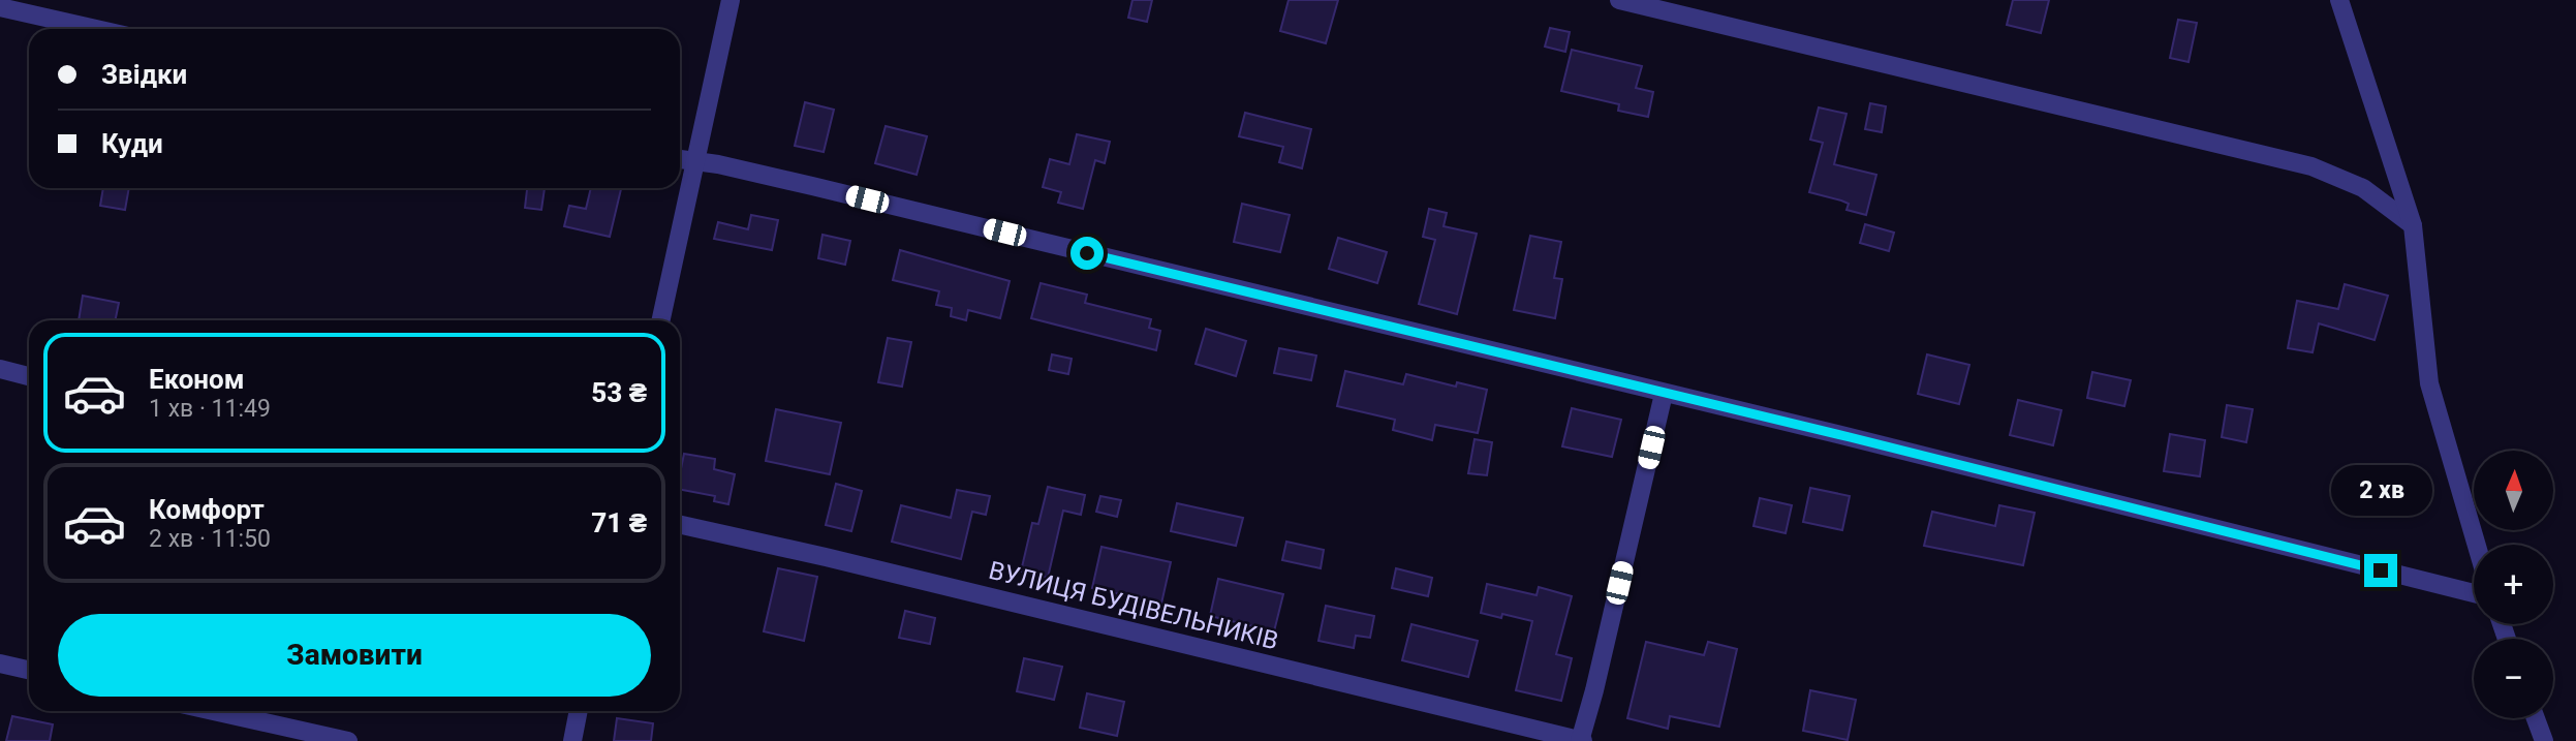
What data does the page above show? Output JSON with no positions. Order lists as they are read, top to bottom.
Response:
{
  "streets": {
    "street": ["ВУЛИЦЯ БУДІВЕЛЬНИКІВ"]
  },
  "north": "top",
  "page": {
    "banner": ["Звідки", "Куди"],
    "list": [
      {
        "name": "Економ",
        "note": "1 хв · 11:49",
        "value": "53 ₴"
      },
      {
        "name": "Комфорт",
        "note": "2 хв · 11:50",
        "value": "71 ₴"
      }
    ],
    "map_buttons": ["+", "−"],
    "bubble": "2 хв",
    "buttons": "Замовити"
  }
}
